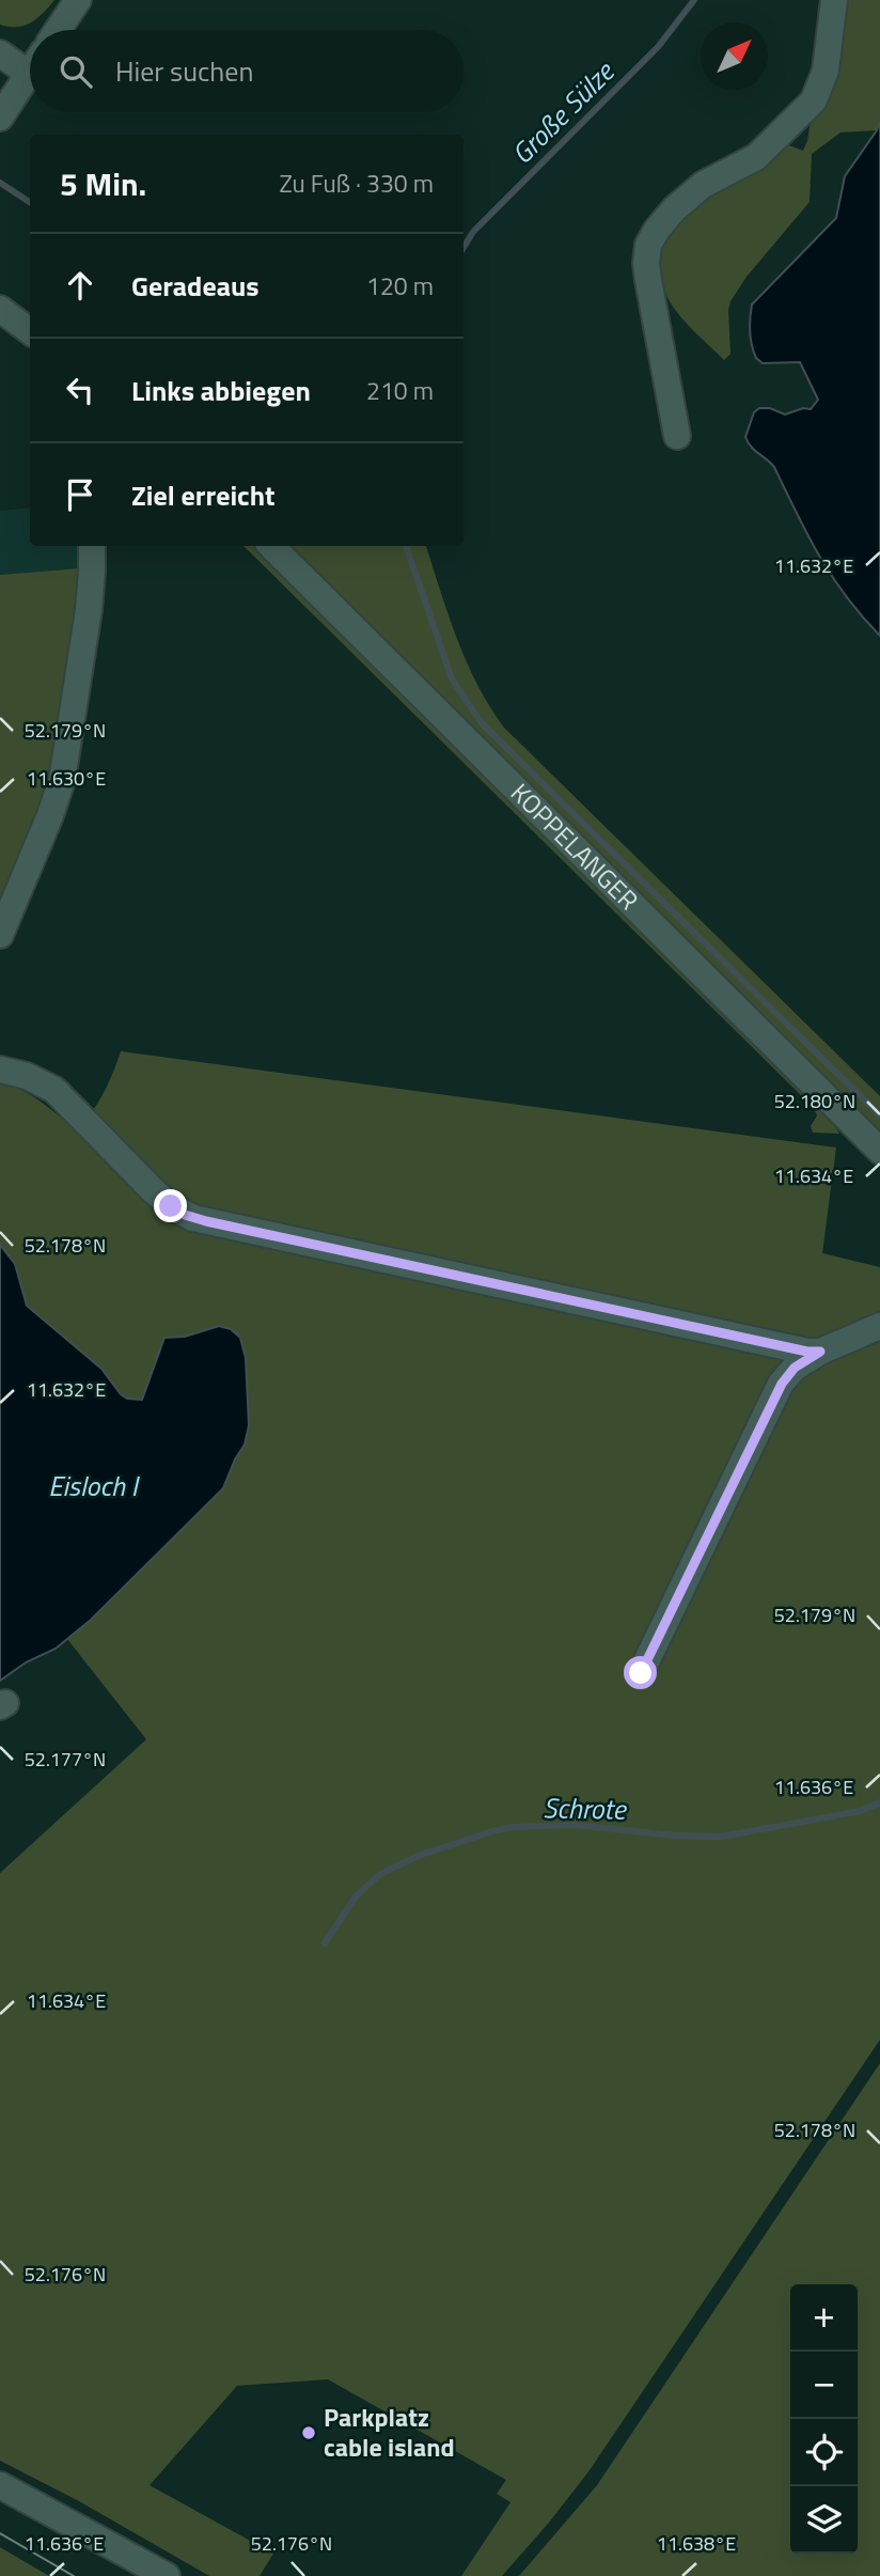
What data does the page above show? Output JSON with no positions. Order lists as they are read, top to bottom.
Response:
{
  "streets": {
    "street": ["KOPPELANGER"]
  },
  "water": ["Große Sülze", "Eisloch I", "Schrote"],
  "places": ["Parkplatz cable island"],
  "north": "top right",
  "page": {
    "search": "Hier suchen",
    "heading": ["5 Min.", "Zu Fuß · 330 m"],
    "list": [
      ["Geradeaus", "120 m"],
      ["Links abbiegen", "210 m"],
      "Ziel erreicht"
    ],
    "map_buttons": ["+", "−"]
  },
  "coordinates": [
    "11.632°E",
    "52.179°N",
    "11.630°E",
    "52.180°N",
    "11.634°E",
    "52.178°N",
    "52.177°N",
    "11.636°E",
    "52.176°N",
    "11.638°E"
  ]
}
